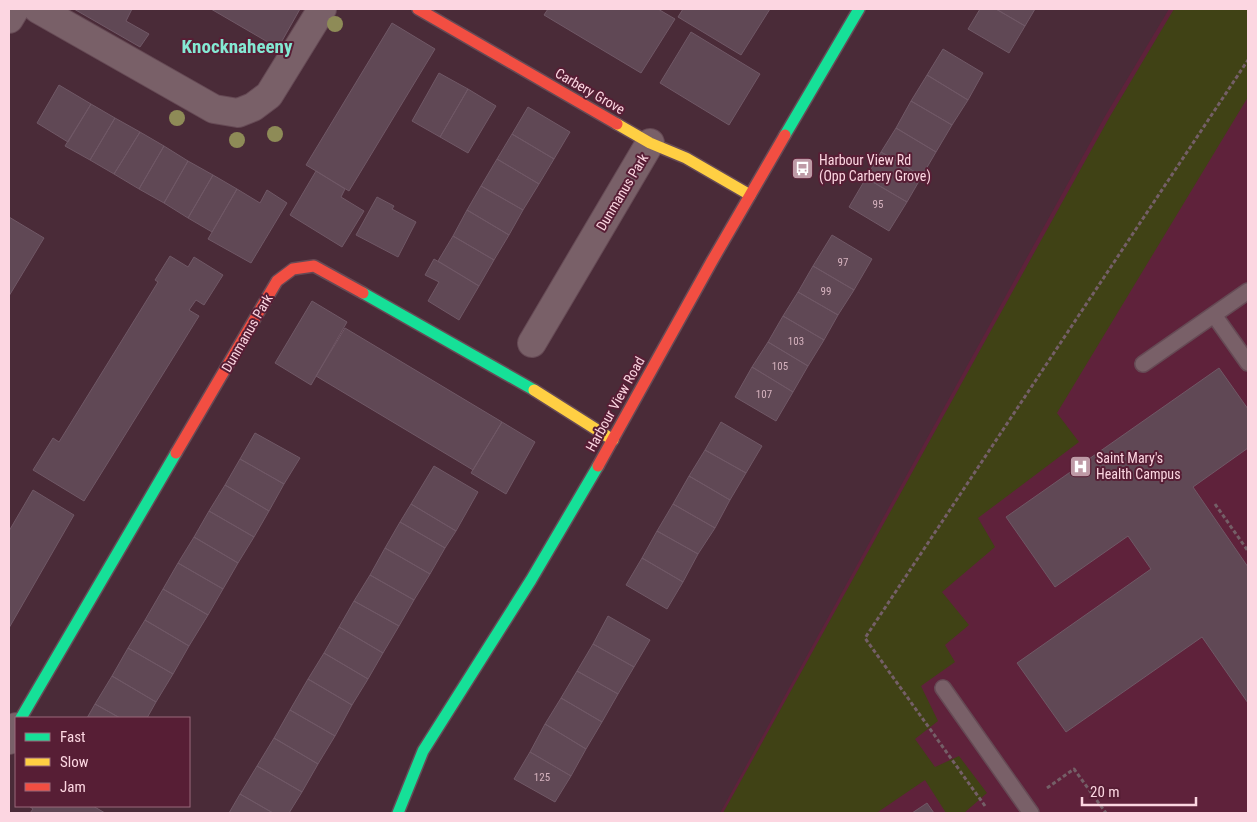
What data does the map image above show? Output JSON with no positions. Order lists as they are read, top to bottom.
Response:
{
  "streets": {
    "street": ["Carbery Grove", "Dunmanus Park", "Harbour View Road"]
  },
  "crossings": [
    ["Carbery Grove", "Dunmanus Park"],
    ["Carbery Grove", "Harbour View Road"],
    ["Dunmanus Park", "Harbour View Road"]
  ],
  "districts": ["Knocknaheeny"],
  "places": {
    "bus stop": ["Harbour View Rd (Opp Carbery Grove)"],
    "hospital": ["Saint Mary's Health Campus"]
  },
  "house_numbers": [
    "95",
    "97",
    "99",
    "103",
    "105",
    "107",
    "125"
  ],
  "legend": ["Fast", "Slow", "Jam"],
  "scale_bar": "20 m"
}
